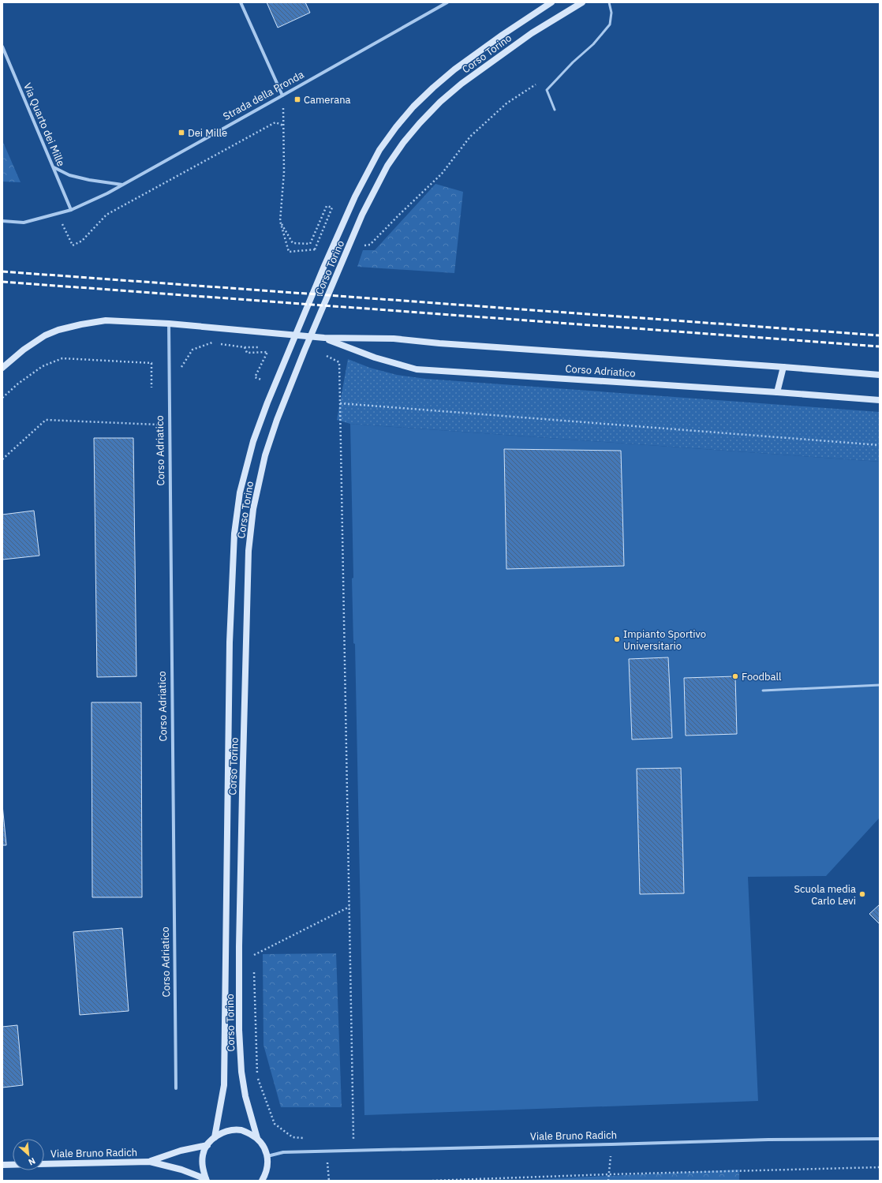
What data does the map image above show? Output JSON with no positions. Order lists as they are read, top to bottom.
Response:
{
  "streets": {
    "street": [
      "Corso Torino",
      "Strada della Pronda",
      "Via Quarto dei Mille",
      "Corso Adriatico",
      "Viale Bruno Radich"
    ]
  },
  "crossings": [
    ["Strada della Pronda", "Via Quarto dei Mille"]
  ],
  "places": {
    "transit": ["Camerana", "Dei Mille"],
    "other": ["Impianto Sportivo Universitario", "Foodball", "Scuola media Carlo Levi"]
  },
  "north": "bottom right"
}
